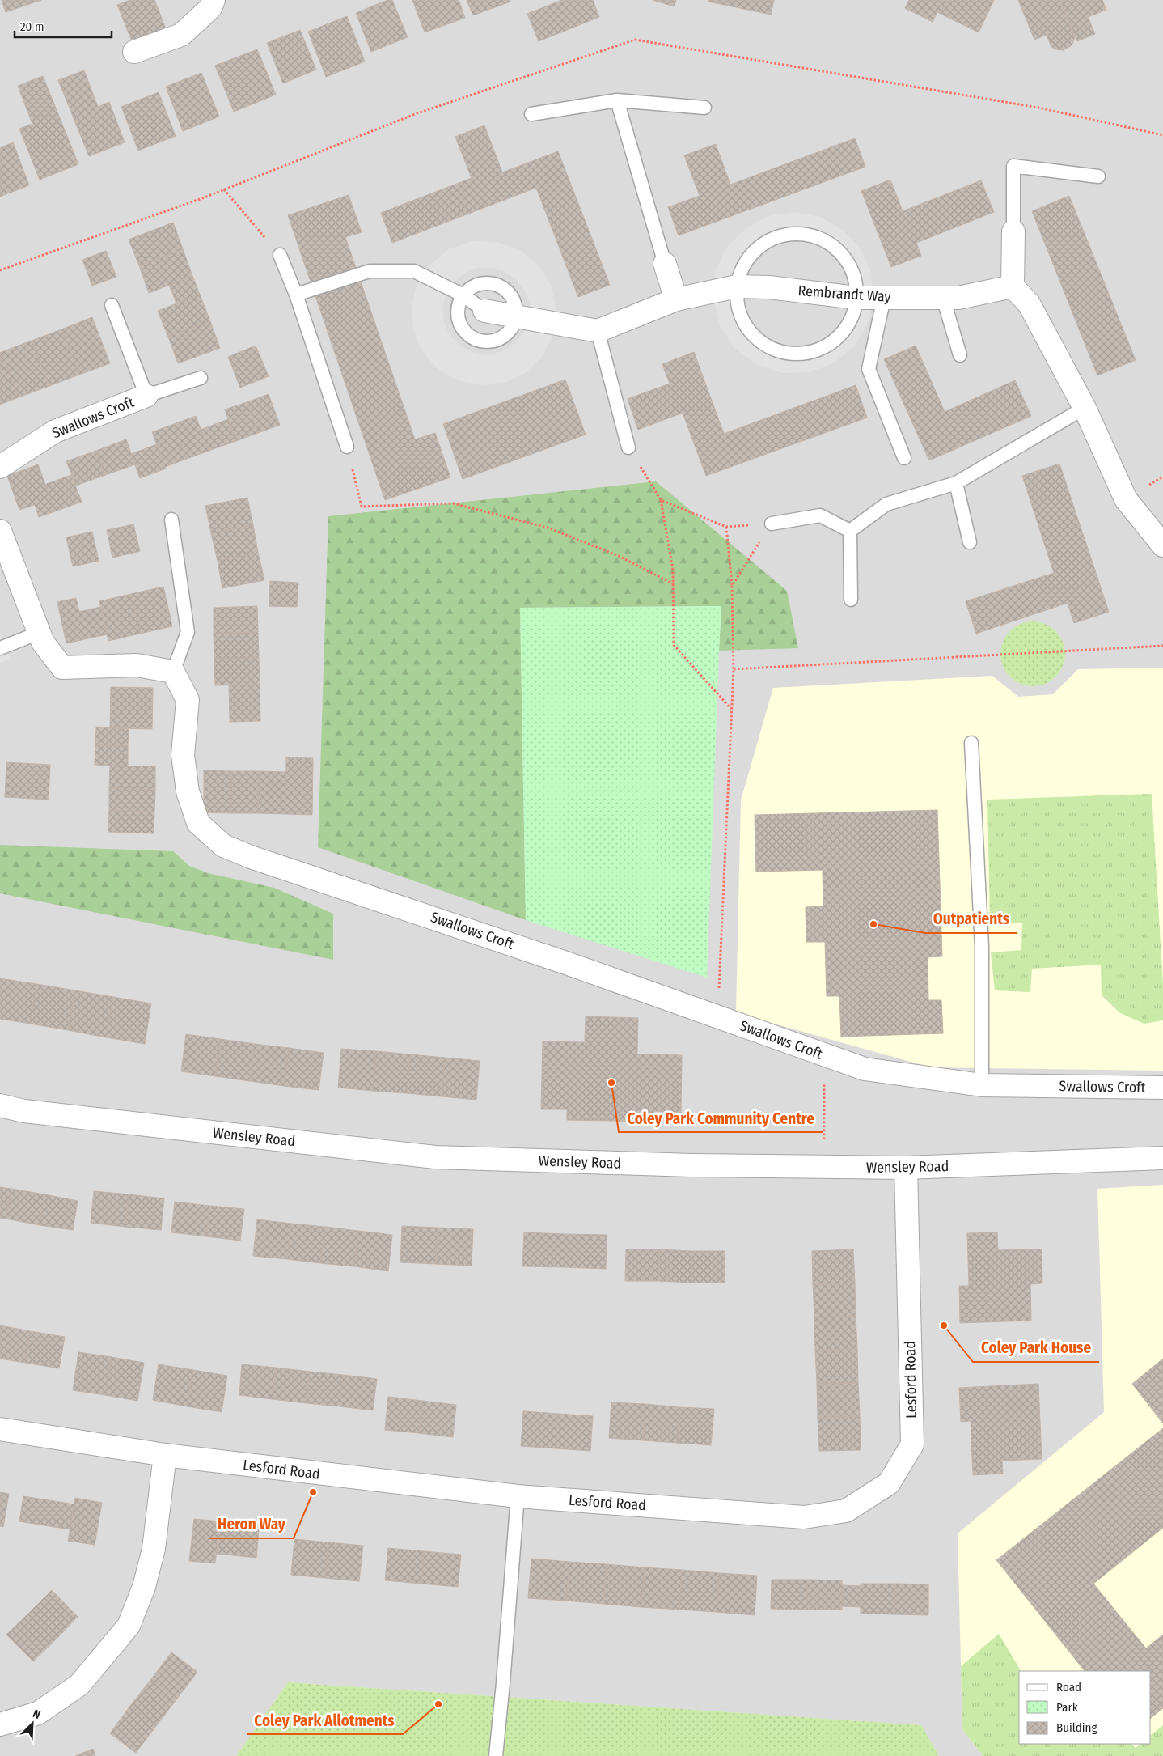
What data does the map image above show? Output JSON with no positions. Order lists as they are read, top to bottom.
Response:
{
  "streets": {
    "street": [
      "Rembrandt Way",
      "Swallows Croft",
      "Wensley Road",
      "Lesford Road"
    ]
  },
  "crossings": [
    ["Wensley Road", "Lesford Road"]
  ],
  "places": [
    "Outpatients",
    "Coley Park Community Centre",
    "Coley Park House",
    "Heron Way",
    "Coley Park Allotments"
  ],
  "legend": ["Road", "Park", "Building"],
  "scale_bar": "20 m",
  "north": "top right"
}
